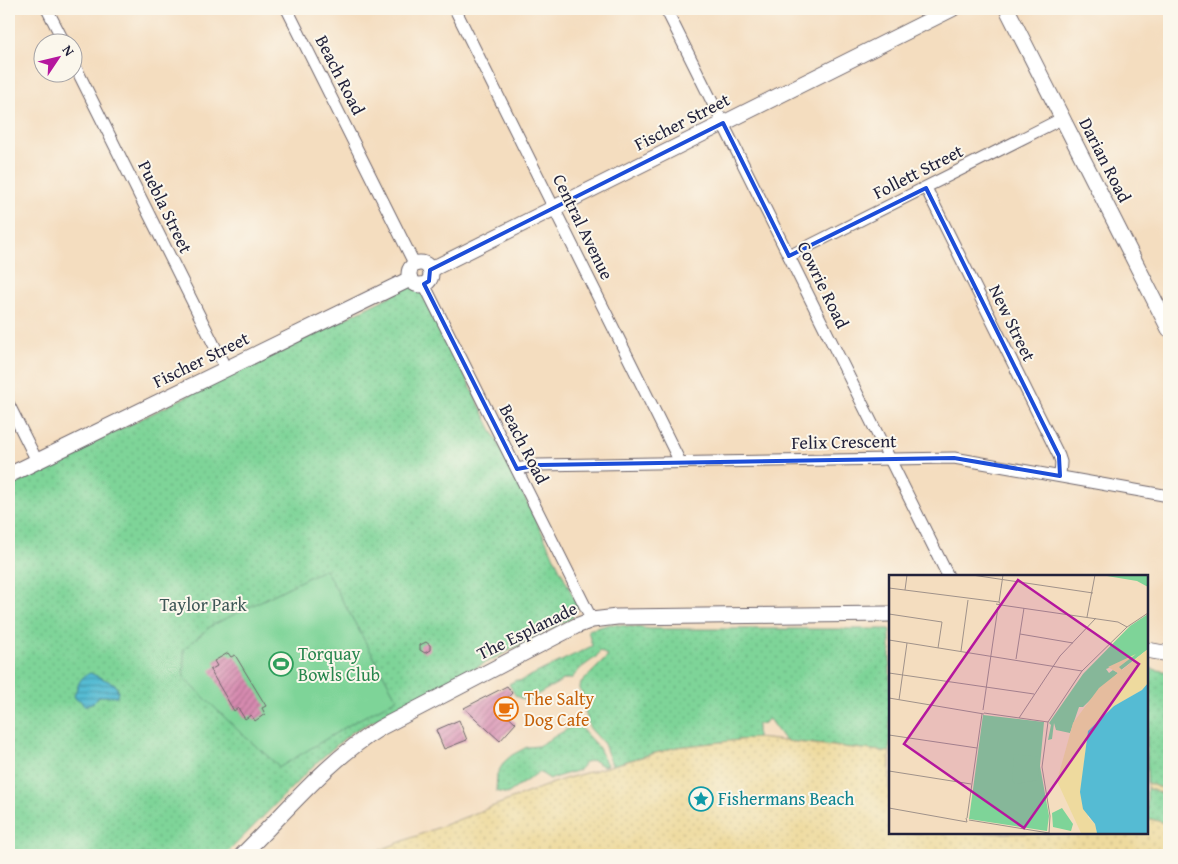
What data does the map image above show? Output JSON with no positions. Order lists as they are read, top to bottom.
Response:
{
  "streets": {
    "street": [
      "Beach Road",
      "Fischer Street",
      "Darian Road",
      "Follett Street",
      "Puebla Street",
      "Central Avenue",
      "Cowrie Road",
      "New Street",
      "Felix Crescent",
      "The Esplanade"
    ]
  },
  "crossings": [
    ["Beach Road", "Fischer Street"],
    ["Beach Road", "Felix Crescent"],
    ["Beach Road", "The Esplanade"],
    ["Fischer Street", "Puebla Street"],
    ["Fischer Street", "Central Avenue"],
    ["Fischer Street", "Cowrie Road"],
    ["Darian Road", "Follett Street"],
    ["Follett Street", "Cowrie Road"],
    ["Follett Street", "New Street"],
    ["Central Avenue", "Felix Crescent"],
    ["Cowrie Road", "Felix Crescent"],
    ["New Street", "Felix Crescent"]
  ],
  "parks": ["Taylor Park"],
  "places": {
    "sports": ["Torquay Bowls Club"],
    "cafe": ["The Salty Dog Cafe"],
    "place": ["Fishermans Beach"]
  },
  "north": "top right"
}
